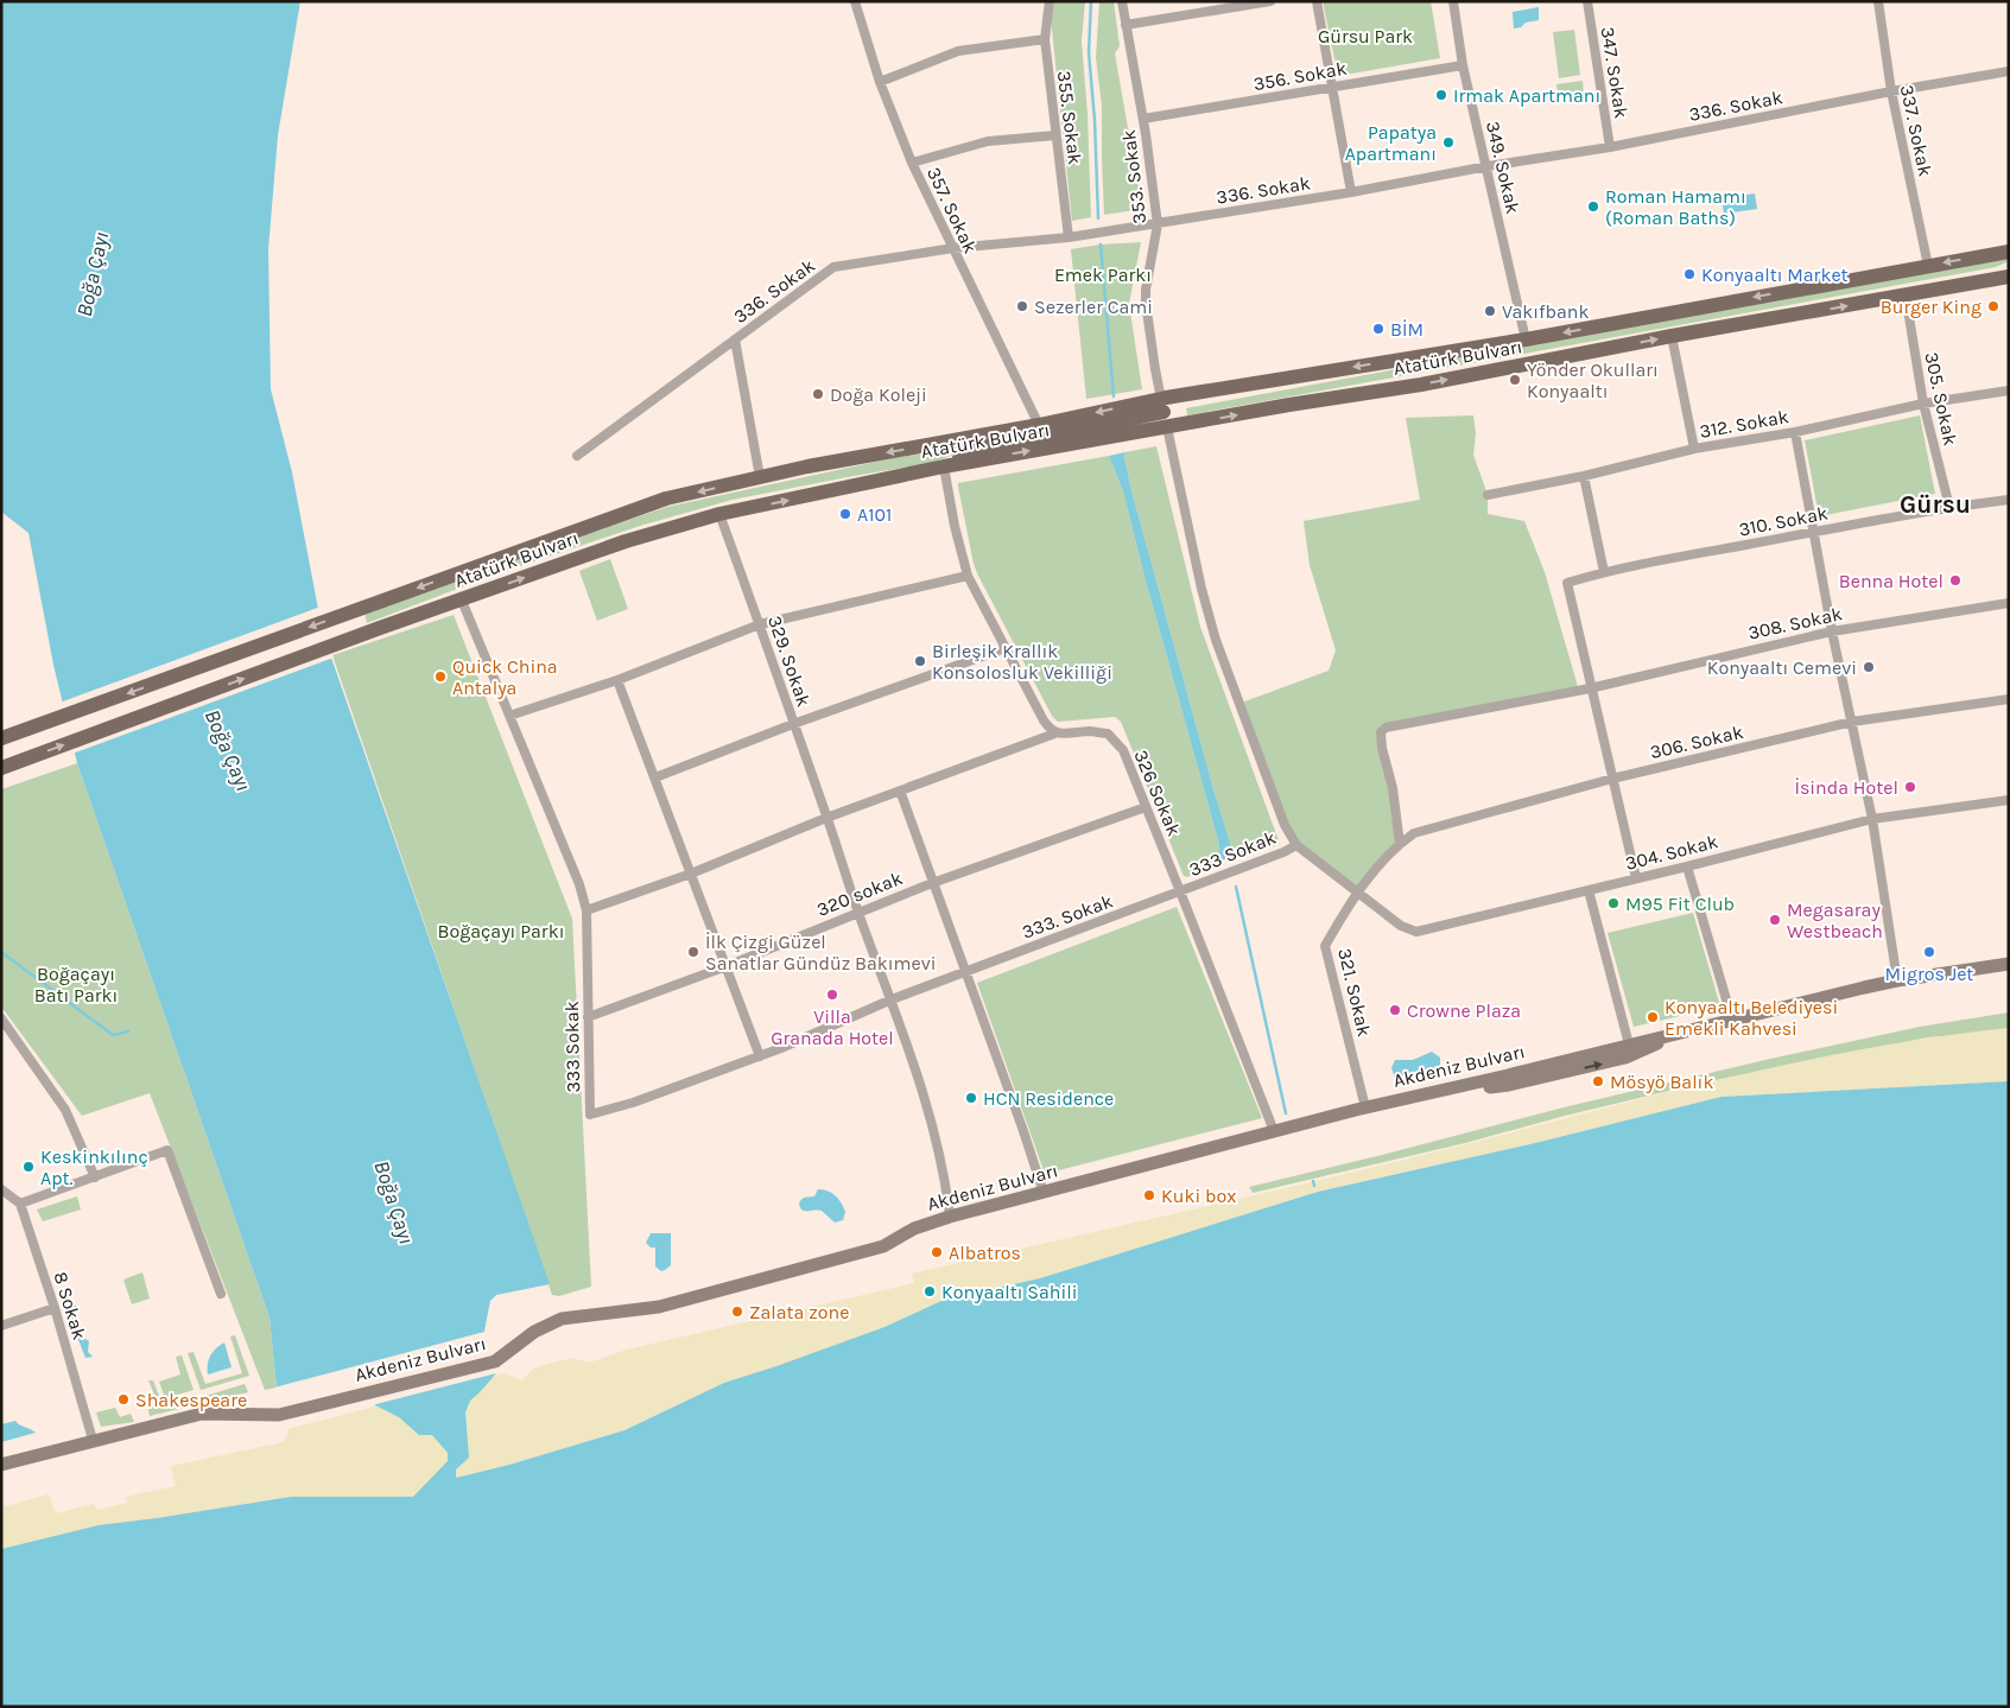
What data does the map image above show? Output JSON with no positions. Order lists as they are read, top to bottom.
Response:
{
  "streets": {
    "main road": ["Atatürk Bulvarı", "Akdeniz Bulvarı"],
    "street": [
      "347. Sokak",
      "356. Sokak",
      "336. Sokak",
      "355. Sokak",
      "337. Sokak",
      "349. Sokak",
      "353. Sokak",
      "357. Sokak",
      "305. Sokak",
      "312. Sokak",
      "310. Sokak",
      "308. Sokak",
      "329. Sokak",
      "306. Sokak",
      "326 Sokak",
      "304. Sokak",
      "333 Sokak",
      "320 sokak",
      "333. Sokak",
      "321. Sokak",
      "8 Sokak"
    ]
  },
  "crossings": [
    ["347. Sokak", "336. Sokak"],
    ["356. Sokak", "349. Sokak"],
    ["356. Sokak", "353. Sokak"],
    ["336. Sokak", "355. Sokak"],
    ["336. Sokak", "337. Sokak"],
    ["336. Sokak", "349. Sokak"],
    ["336. Sokak", "353. Sokak"],
    ["336. Sokak", "357. Sokak"],
    ["337. Sokak", "Atatürk Bulvarı"],
    ["349. Sokak", "Atatürk Bulvarı"],
    ["353. Sokak", "Atatürk Bulvarı"],
    ["353. Sokak", "304. Sokak"],
    ["353. Sokak", "333 Sokak"],
    ["357. Sokak", "Atatürk Bulvarı"],
    ["Atatürk Bulvarı", "305. Sokak"],
    ["Atatürk Bulvarı", "329. Sokak"],
    ["Atatürk Bulvarı", "333 Sokak"],
    ["305. Sokak", "312. Sokak"],
    ["305. Sokak", "310. Sokak"],
    ["310. Sokak", "308. Sokak"],
    ["308. Sokak", "306. Sokak"],
    ["308. Sokak", "321. Sokak"],
    ["329. Sokak", "326 Sokak"],
    ["329. Sokak", "333 Sokak"],
    ["329. Sokak", "320 sokak"],
    ["329. Sokak", "Akdeniz Bulvarı"],
    ["306. Sokak", "321. Sokak"],
    ["326 Sokak", "333 Sokak"],
    ["326 Sokak", "320 sokak"],
    ["326 Sokak", "333. Sokak"],
    ["326 Sokak", "Akdeniz Bulvarı"],
    ["304. Sokak", "333 Sokak"],
    ["304. Sokak", "321. Sokak"],
    ["333 Sokak", "320 sokak"],
    ["333 Sokak", "333. Sokak"],
    ["321. Sokak", "Akdeniz Bulvarı"],
    ["Akdeniz Bulvarı", "8 Sokak"]
  ],
  "districts": ["Gürsu"],
  "water": ["Boğa Çayı"],
  "parks": [
    "Gürsu Park",
    "Emek Parkı",
    "Boğaçayı Parkı",
    "Boğaçayı Batı Parkı"
  ],
  "places": [
    "Irmak Apartmanı",
    "Papatya Apartmanı",
    "Roman Hamamı (Roman Baths)",
    "Konyaaltı Market",
    "Sezerler Cami",
    "Burger King",
    "Vakıfbank",
    "BİM",
    "Yönder Okulları Konyaaltı",
    "Doğa Koleji",
    "A101",
    "Benna Hotel",
    "Birleşik Krallık Konsolosluk Vekilliği",
    "Konyaaltı Cemevi",
    "Quick China Antalya",
    "İsinda Hotel",
    "M95 Fit Club",
    "Megasaray Westbeach",
    "İlk Çizgi Güzel Sanatlar Gündüz Bakımevi",
    "Migros Jet",
    "Villa Granada Hotel",
    "Crowne Plaza",
    "Konyaaltı Belediyesi Emekli Kahvesi",
    "Mösyö Balık",
    "HCN Residence",
    "Keskinkılınç Apt.",
    "Kuki box",
    "Albatros",
    "Konyaaltı Sahili",
    "Zalata zone",
    "Shakespeare"
  ]
}
